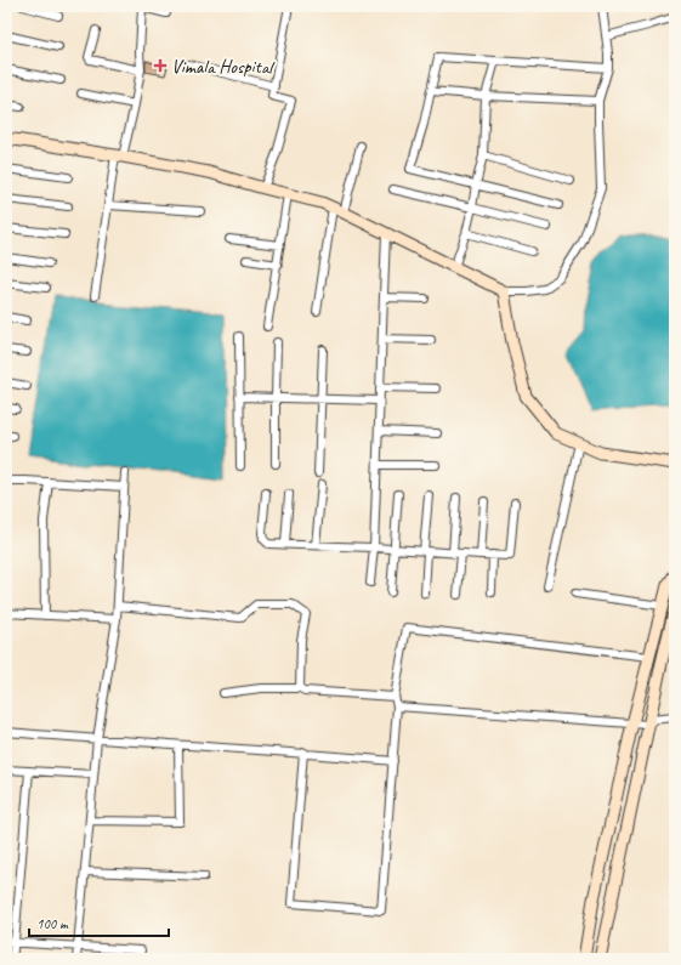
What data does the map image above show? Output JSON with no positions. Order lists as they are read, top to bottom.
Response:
{
  "places": {
    "health": ["Vimala Hospital"]
  },
  "scale_bar": "100 m"
}
